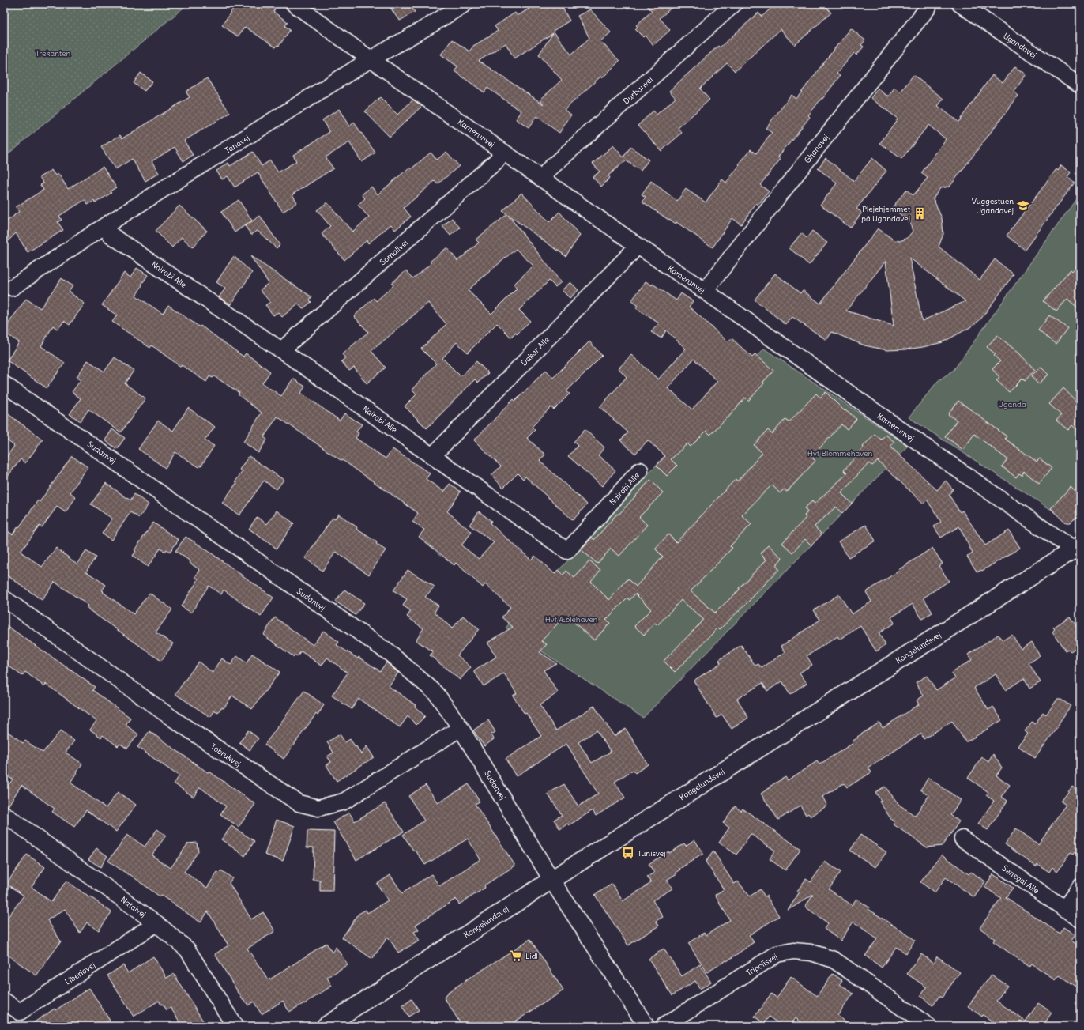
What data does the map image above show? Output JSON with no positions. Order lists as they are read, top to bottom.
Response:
{
  "streets": {
    "street": [
      "Ugandavej",
      "Durbanvej",
      "Kamerunvej",
      "Tanavej",
      "Ghanavej",
      "Somalivej",
      "Nairobi Alle",
      "Dakar Alle",
      "Sudanvej",
      "Kongelundsvej",
      "Tobrukvej",
      "Senegal Alle",
      "Natalvej",
      "Tripolisvej",
      "Liberiavej"
    ]
  },
  "crossings": [
    ["Durbanvej", "Kamerunvej"],
    ["Kamerunvej", "Tanavej"],
    ["Kamerunvej", "Ghanavej"],
    ["Kamerunvej", "Somalivej"],
    ["Kamerunvej", "Dakar Alle"],
    ["Kamerunvej", "Kongelundsvej"],
    ["Tanavej", "Nairobi Alle"],
    ["Somalivej", "Nairobi Alle"],
    ["Nairobi Alle", "Dakar Alle"],
    ["Sudanvej", "Kongelundsvej"],
    ["Sudanvej", "Tobrukvej"],
    ["Natalvej", "Liberiavej"]
  ],
  "parks": [
    "Trekanten",
    "Uganda",
    "Hvf Blommehaven",
    "Hvf Æblehaven"
  ],
  "places": {
    "school or university": ["Vuggestuen Ugandavej"],
    "building": ["Plejehjemmet på Ugandavej"],
    "bus stop": ["Tunisvej"],
    "supermarket": ["Lidl"]
  }
}
